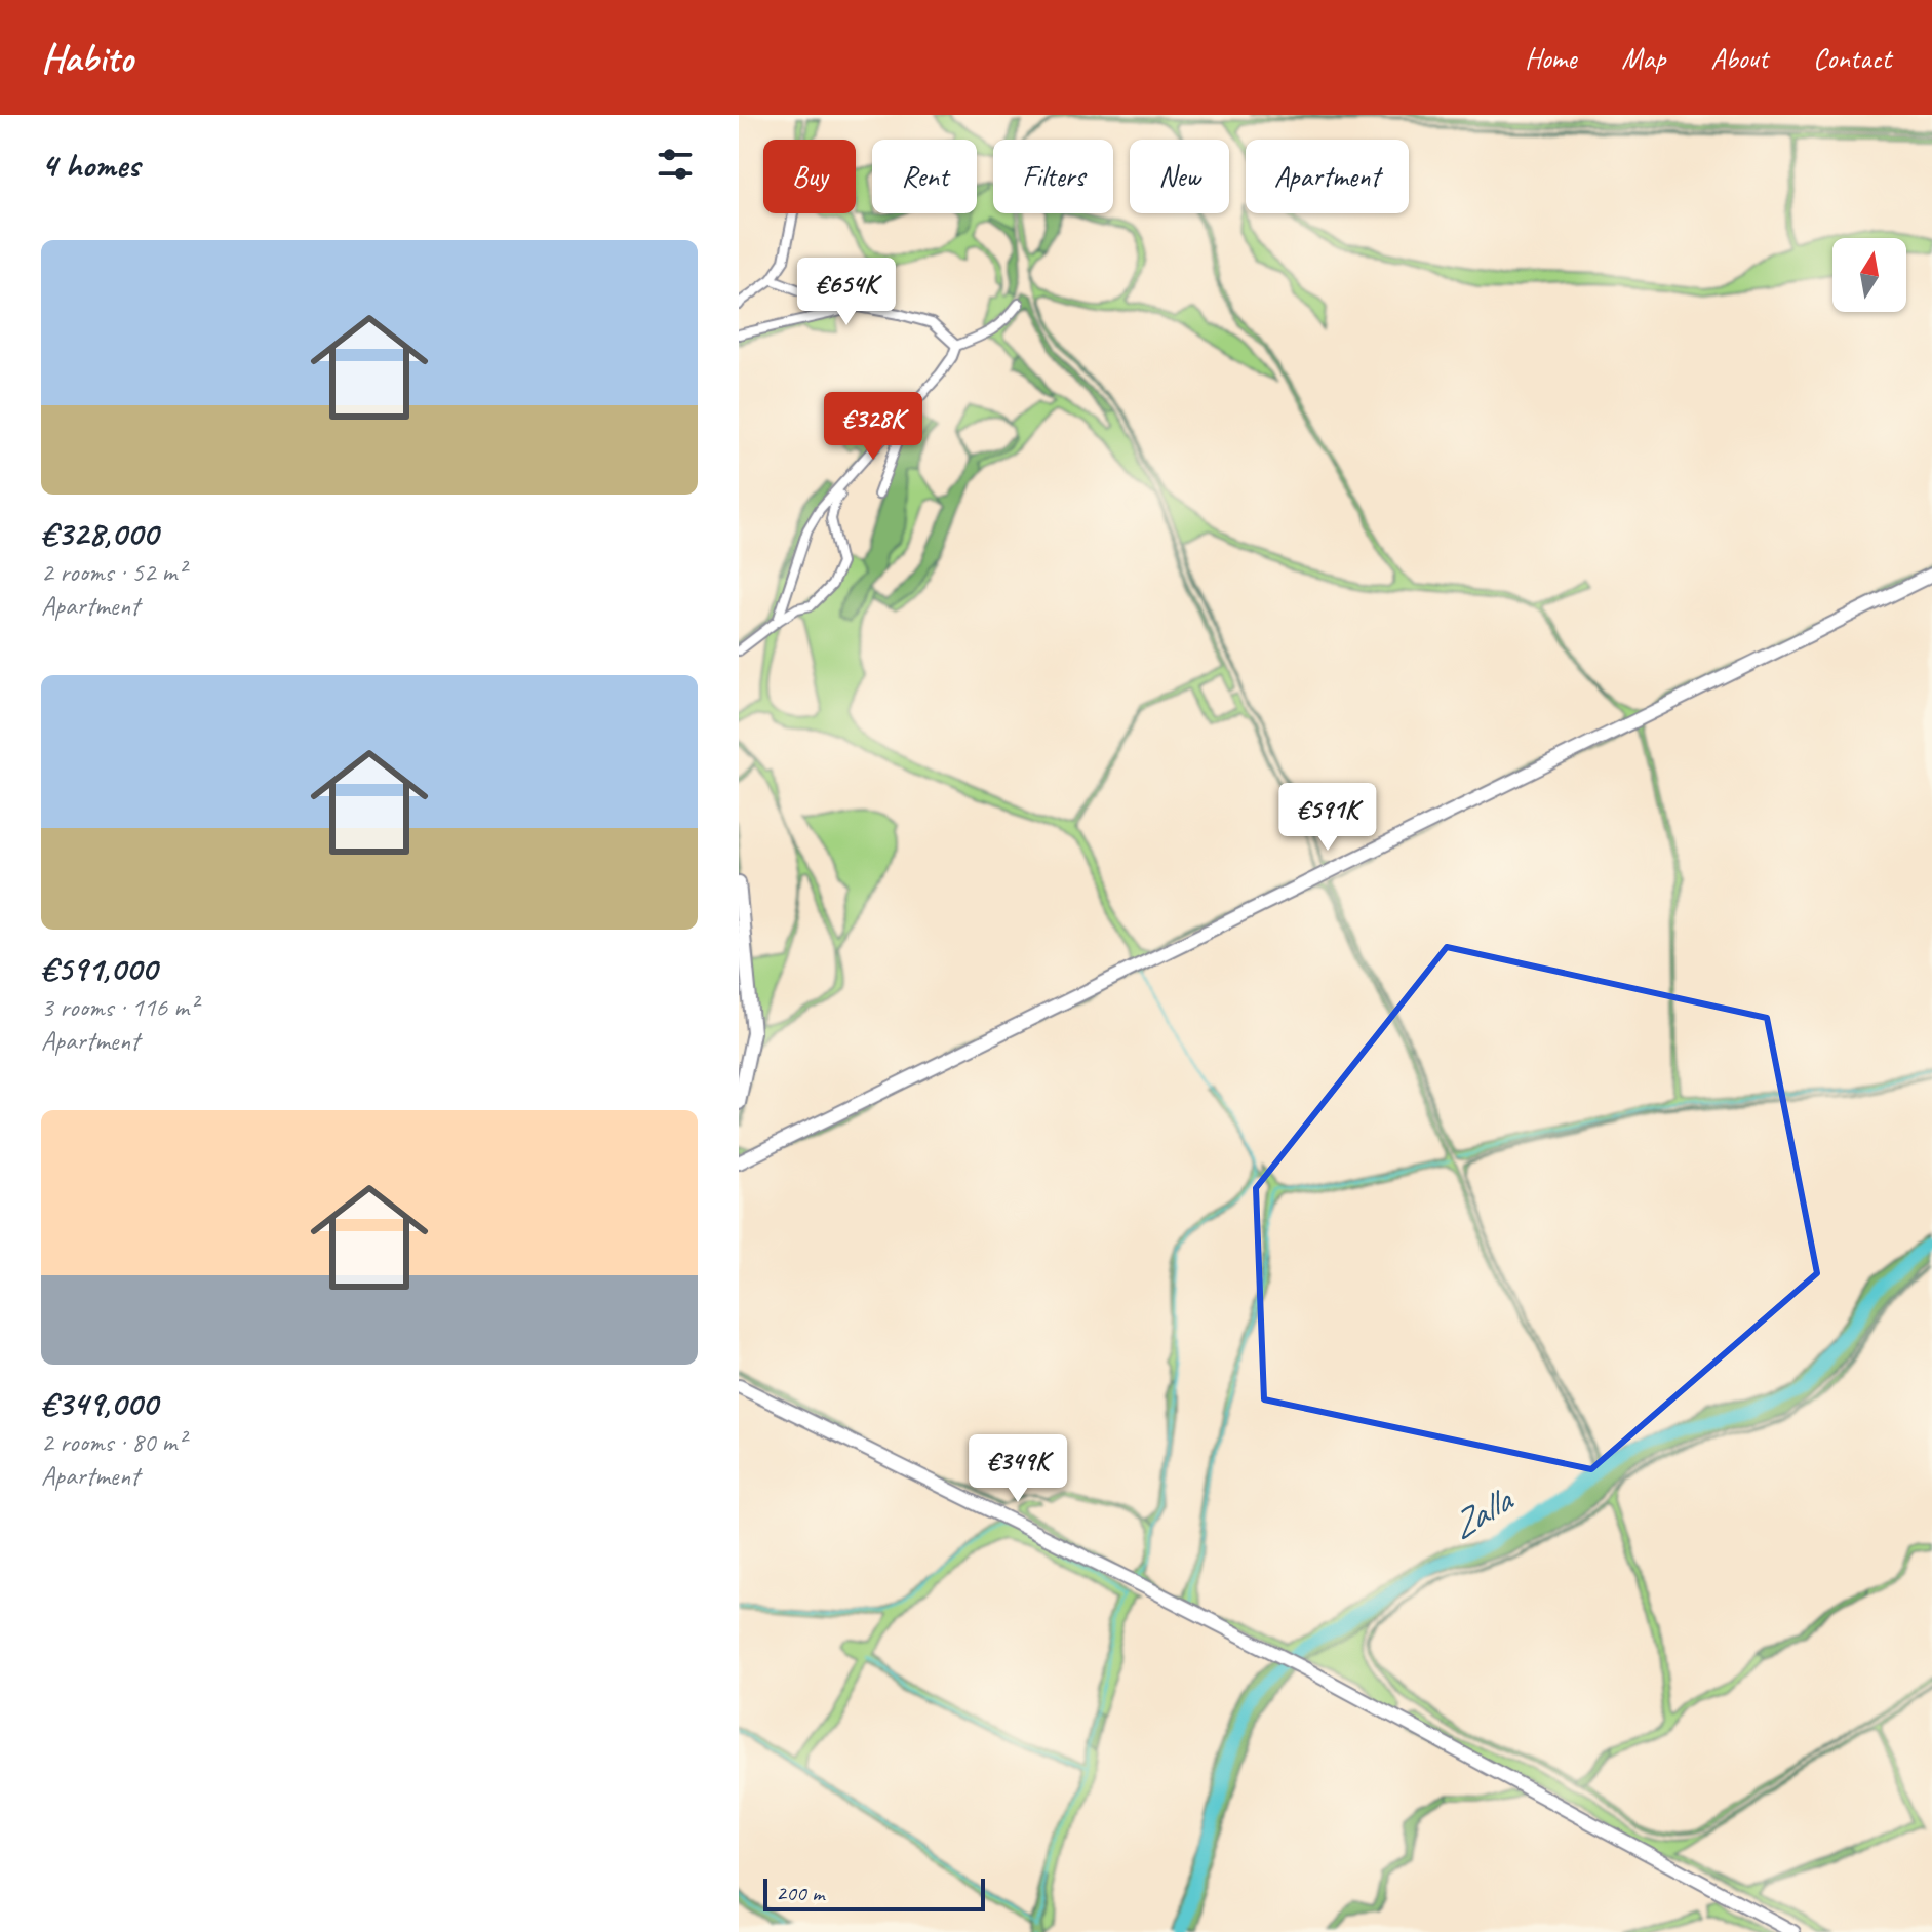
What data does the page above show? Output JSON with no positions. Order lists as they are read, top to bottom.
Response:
{
  "water": ["Zalla"],
  "scale_bar": "200 m",
  "north": "top",
  "page": {
    "header": "Habito",
    "nav": [
      "Home",
      "Map",
      "About",
      "Contact"
    ],
    "heading": "4 homes",
    "chip": [
      "Buy",
      "Rent",
      "Filters",
      "New",
      "Apartment"
    ],
    "list": [
      {
        "name": "€328,000",
        "note": "2 rooms · 52 m² · Apartment"
      },
      {
        "name": "€591,000",
        "note": "3 rooms · 116 m² · Apartment"
      },
      {
        "name": "€349,000",
        "note": "2 rooms · 80 m² · Apartment"
      }
    ],
    "price": [
      "€654K",
      "€328K",
      "€591K",
      "€349K"
    ],
    "scale": "200 m"
  }
}
